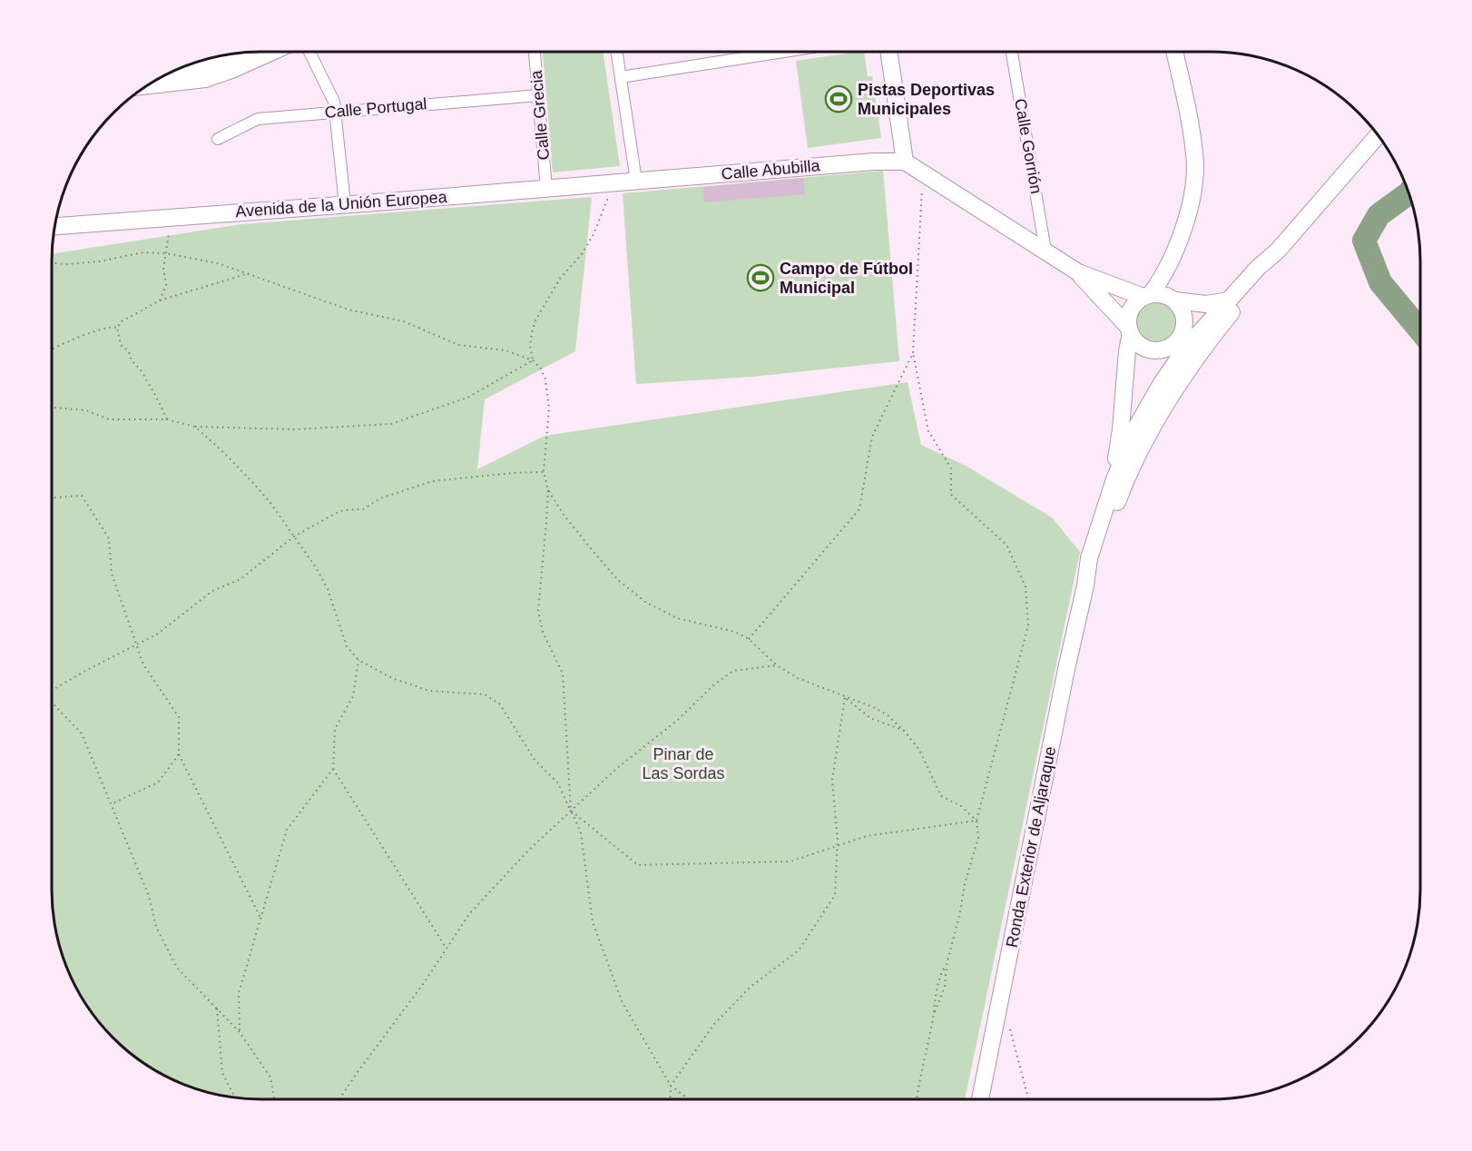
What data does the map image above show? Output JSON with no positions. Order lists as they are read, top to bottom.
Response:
{
  "streets": {
    "street": [
      "Calle Portugal",
      "Calle Grecia",
      "Calle Gorrión",
      "Calle Abubilla",
      "Avenida de la Unión Europea",
      "Ronda Exterior de Aljaraque"
    ]
  },
  "crossings": [
    ["Calle Portugal", "Calle Grecia"],
    ["Calle Grecia", "Avenida de la Unión Europea"],
    ["Calle Abubilla", "Avenida de la Unión Europea"]
  ],
  "parks": ["Pinar de Las Sordas"],
  "places": {
    "sports": ["Pistas Deportivas Municipales", "Campo de Fútbol Municipal"]
  }
}
